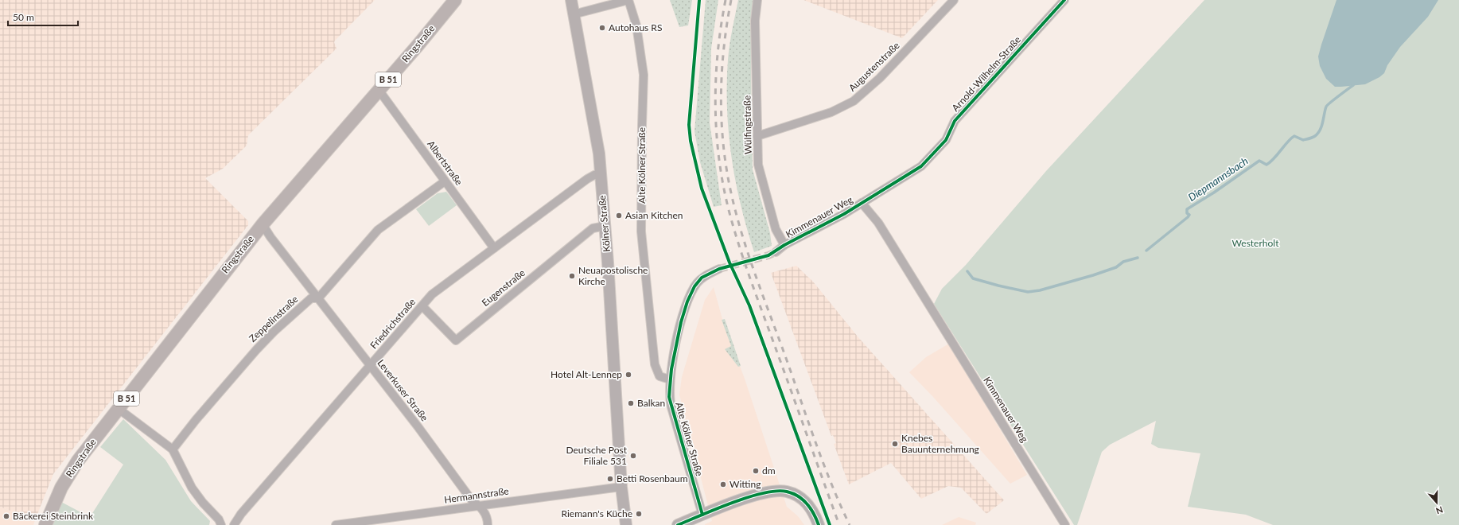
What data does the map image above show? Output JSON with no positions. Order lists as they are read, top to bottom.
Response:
{
  "streets": {
    "main road": ["Ringstraße", "B 51"],
    "street": [
      "Augustenstraße",
      "Arnold-Wilhelm-Straße",
      "Wülfingstraße",
      "Albertstraße",
      "Alte Kölner Straße",
      "Kimmenauer Weg",
      "Kölner Straße",
      "Eugenstraße",
      "Zeppelinstraße",
      "Friedrichstraße",
      "Leverkuser Straße",
      "Hermannstraße"
    ]
  },
  "crossings": [
    ["Ringstraße", "Albertstraße"],
    ["Ringstraße", "Leverkuser Straße"],
    ["Augustenstraße", "Wülfingstraße"],
    ["Arnold-Wilhelm-Straße", "Kimmenauer Weg"],
    ["Wülfingstraße", "Kimmenauer Weg"],
    ["Albertstraße", "Zeppelinstraße"],
    ["Albertstraße", "Friedrichstraße"],
    ["Alte Kölner Straße", "Kölner Straße"],
    ["Kölner Straße", "Eugenstraße"],
    ["Kölner Straße", "Friedrichstraße"],
    ["Kölner Straße", "Hermannstraße"],
    ["Eugenstraße", "Friedrichstraße"],
    ["Zeppelinstraße", "Leverkuser Straße"],
    ["Friedrichstraße", "Leverkuser Straße"],
    ["Leverkuser Straße", "Hermannstraße"]
  ],
  "water": ["Diepmannsbach"],
  "parks": ["Westerholt"],
  "places": [
    "Autohaus RS",
    "Asian Kitchen",
    "Neuapostolische Kirche",
    "Hotel Alt-Lennep",
    "Balkan",
    "Knebes Bauunternehmung",
    "Deutsche Post Filiale 531",
    "dm",
    "Betti Rosenbaum",
    "Witting",
    "Riemann's Küche",
    "Bäckerei Steinbrink"
  ],
  "scale_bar": "50 m",
  "north": "bottom"
}
